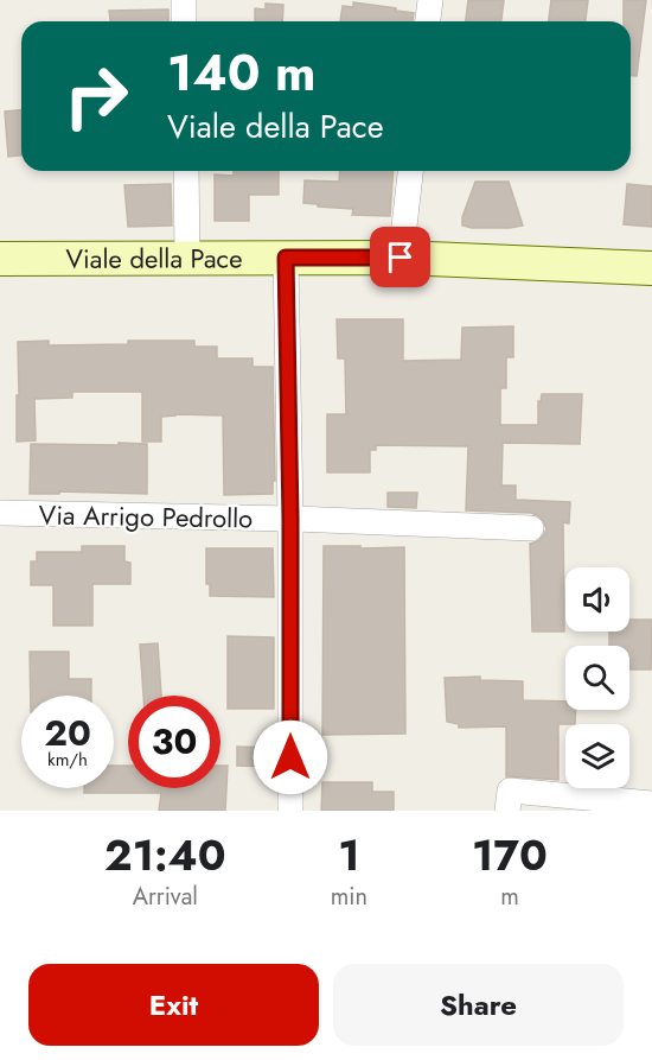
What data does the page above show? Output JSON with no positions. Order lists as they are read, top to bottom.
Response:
{
  "streets": {
    "main road": ["Viale della Pace"],
    "street": ["Via Arrigo Pedrollo"]
  },
  "page": {
    "turn": ["140 m", "Viale della Pace"],
    "speed": "20 km/h",
    "limit": "30",
    "eta": [
      "21:40",
      "Arrival",
      "1",
      "min",
      "170",
      "m"
    ],
    "buttons": ["Exit", "Share"]
  }
}
